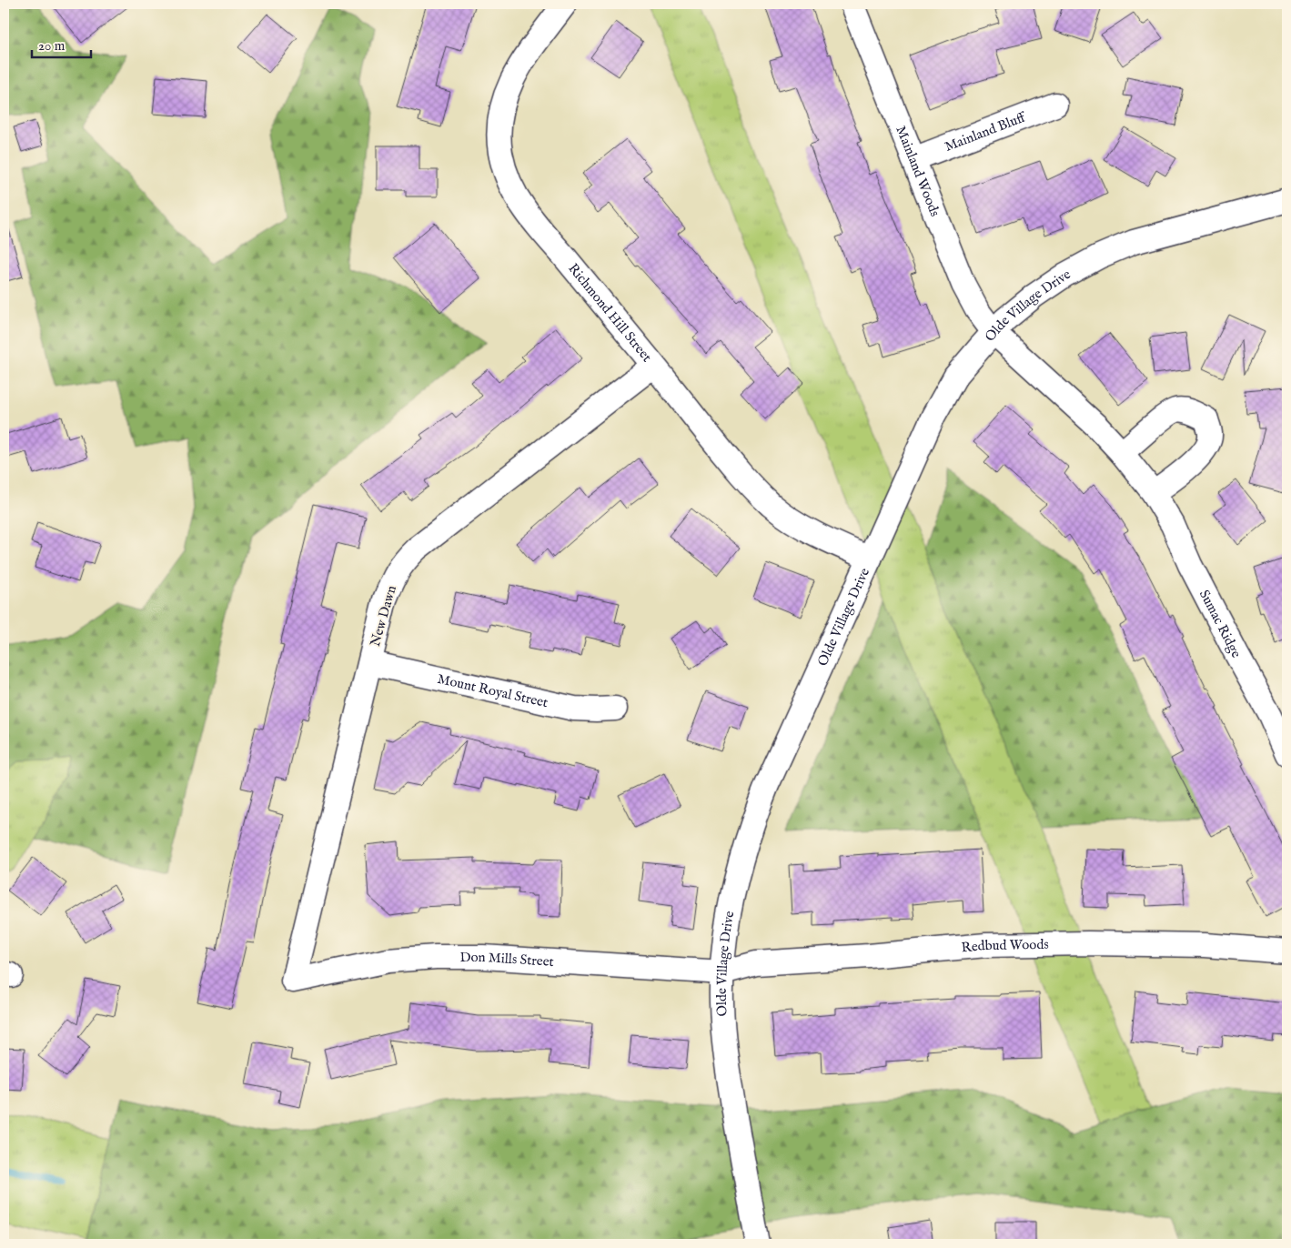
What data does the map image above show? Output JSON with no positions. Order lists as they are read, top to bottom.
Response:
{
  "streets": {
    "street": [
      "Mainland Bluff",
      "Mainland Woods",
      "Olde Village Drive",
      "Richmond Hill Street",
      "New Dawn",
      "Sumac Ridge",
      "Mount Royal Street",
      "Redbud Woods",
      "Don Mills Street"
    ]
  },
  "crossings": [
    ["Mainland Bluff", "Mainland Woods"],
    ["Mainland Woods", "Olde Village Drive"],
    ["Mainland Woods", "Sumac Ridge"],
    ["Olde Village Drive", "Richmond Hill Street"],
    ["Olde Village Drive", "Sumac Ridge"],
    ["Olde Village Drive", "Redbud Woods"],
    ["Olde Village Drive", "Don Mills Street"],
    ["Richmond Hill Street", "New Dawn"],
    ["New Dawn", "Mount Royal Street"],
    ["New Dawn", "Don Mills Street"],
    ["Redbud Woods", "Don Mills Street"]
  ],
  "scale_bar": "20 m"
}
